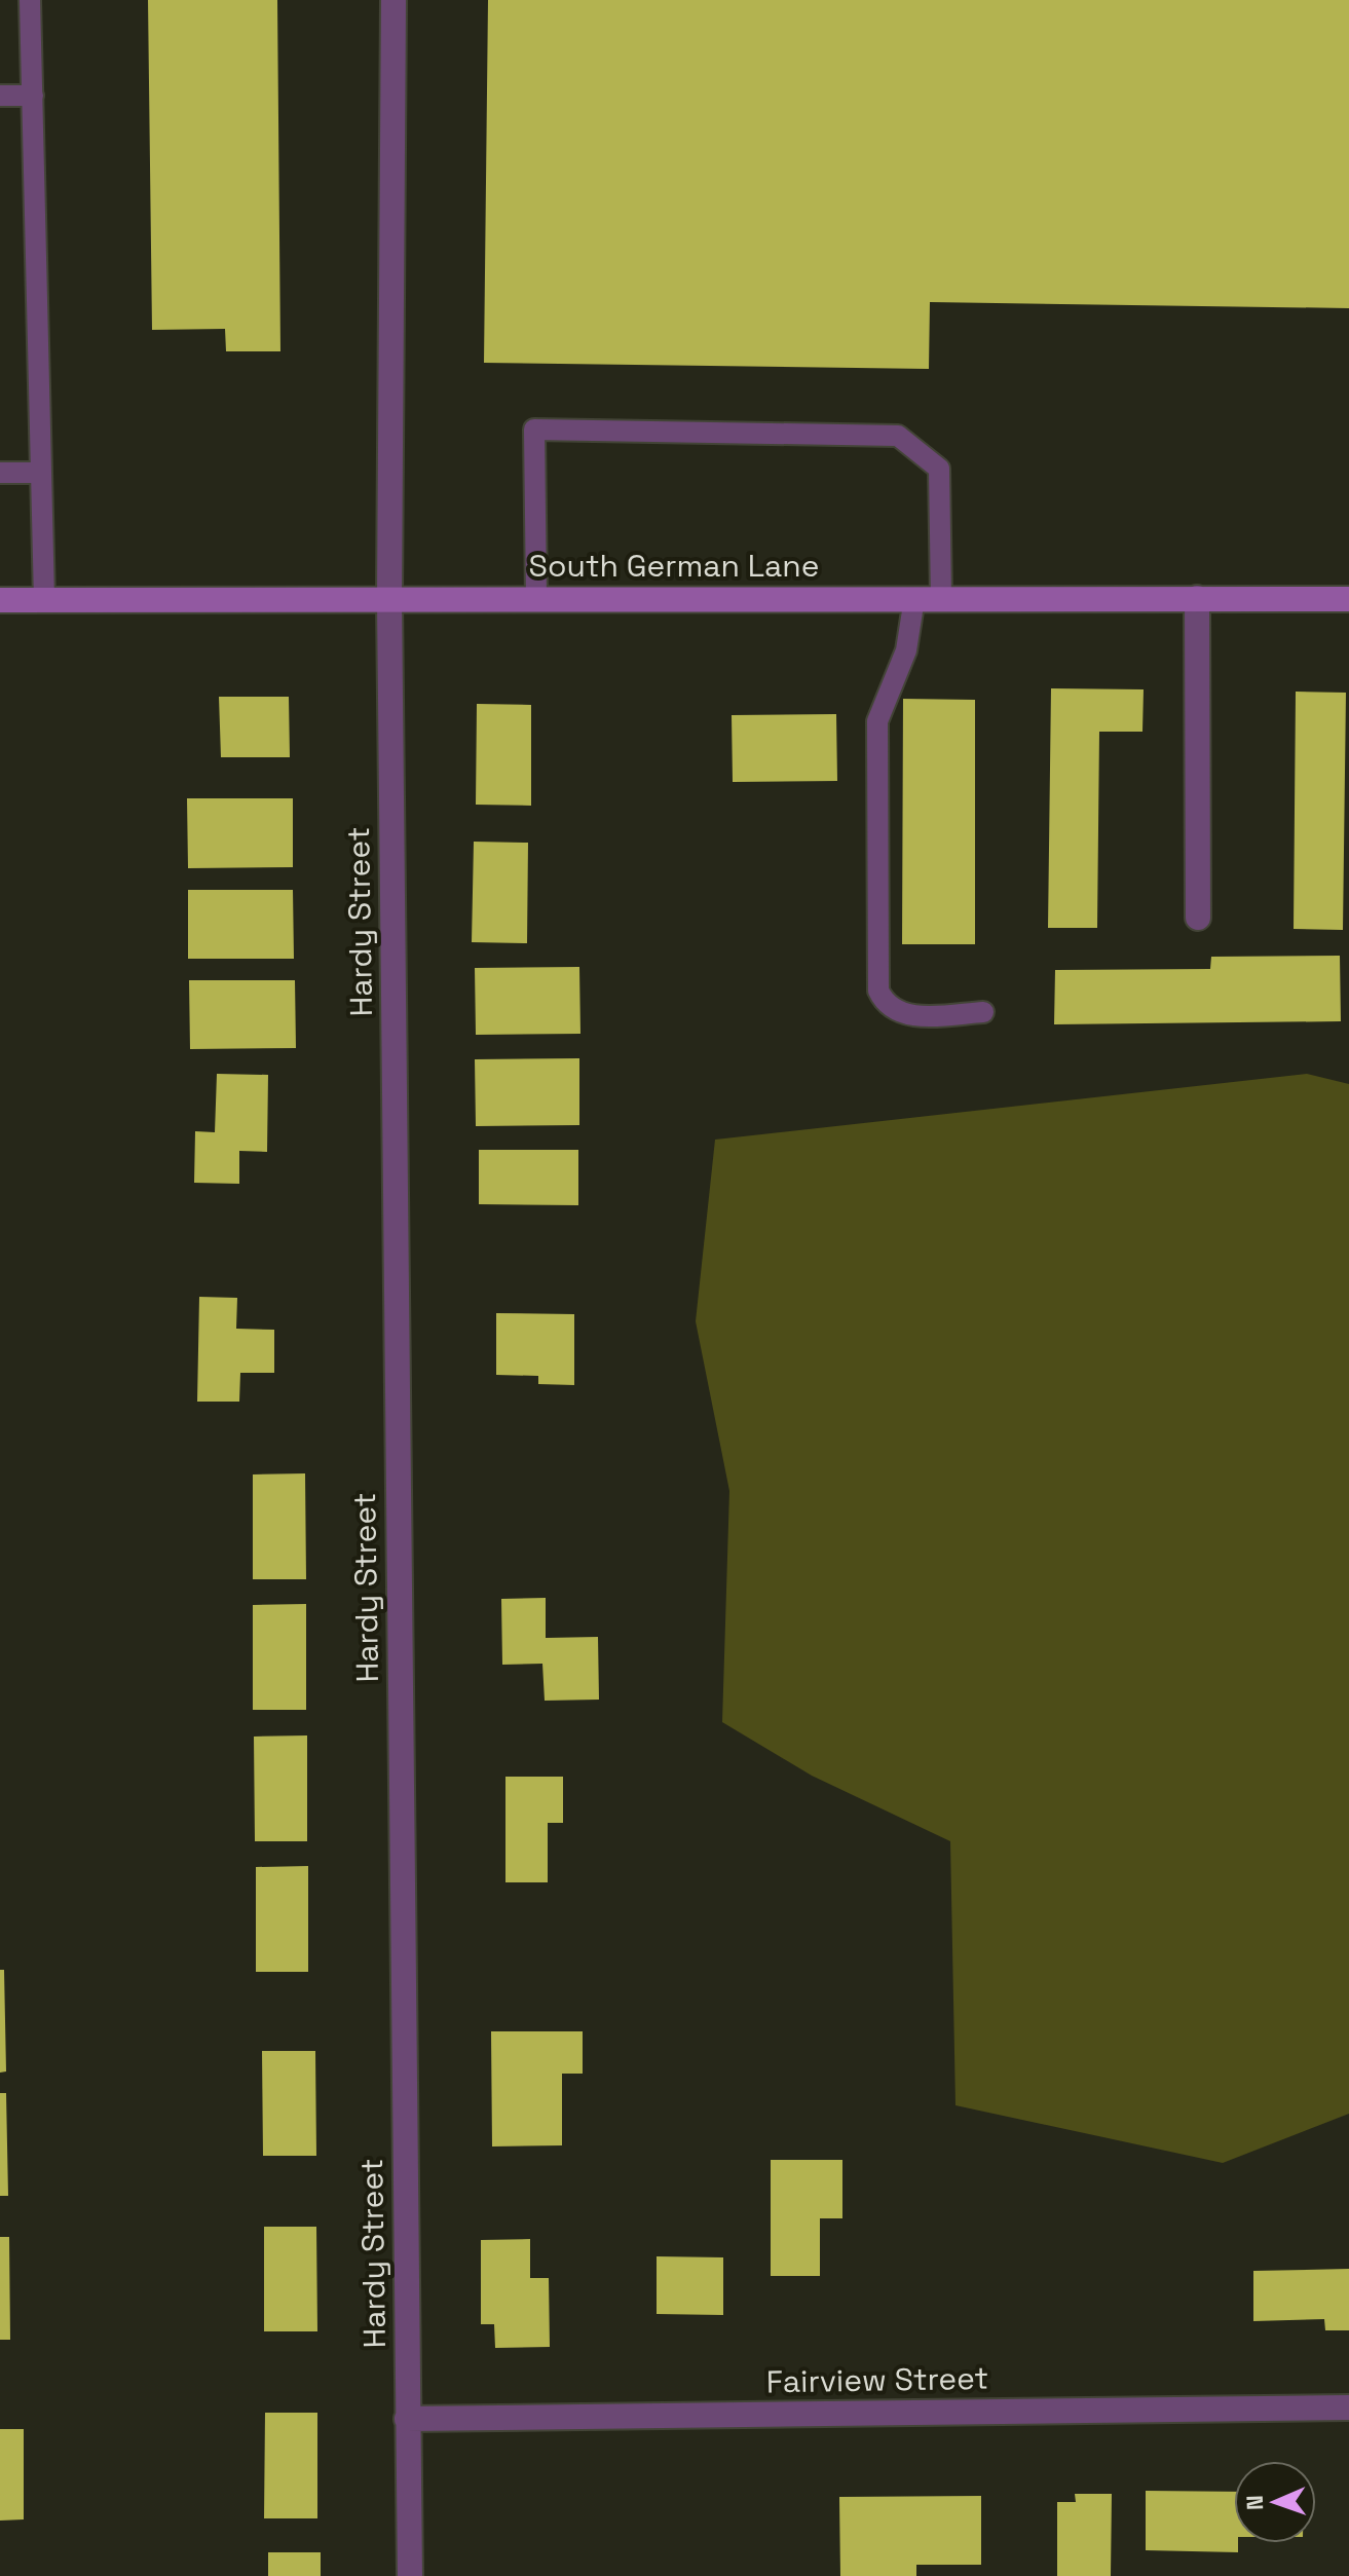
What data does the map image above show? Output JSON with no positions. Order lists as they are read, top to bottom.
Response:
{
  "streets": {
    "street": ["South German Lane", "Hardy Street", "Fairview Street"]
  },
  "crossings": [
    ["South German Lane", "Hardy Street"],
    ["Hardy Street", "Fairview Street"]
  ],
  "north": "left"
}
